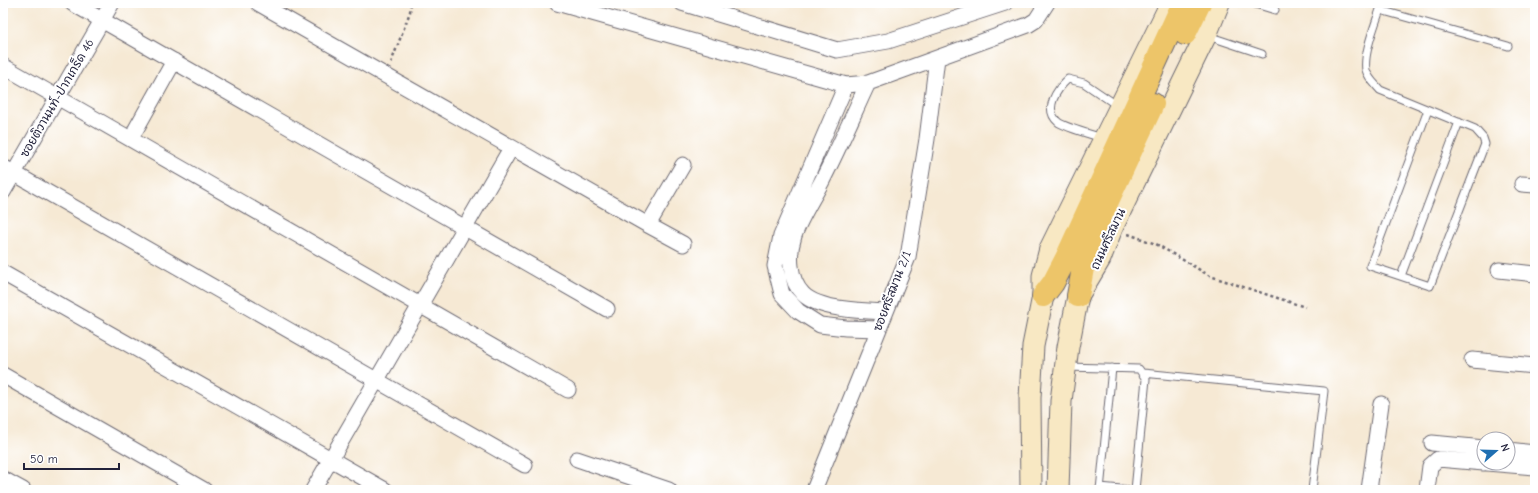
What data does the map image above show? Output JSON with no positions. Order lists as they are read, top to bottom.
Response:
{
  "streets": {
    "main road": ["ถนนศรีสมาน"],
    "street": ["ซอยติวานนท์-ปากเกร็ด 46", "ซอยศรีสมาน 2/1"]
  },
  "scale_bar": "50 m",
  "north": "right"
}
